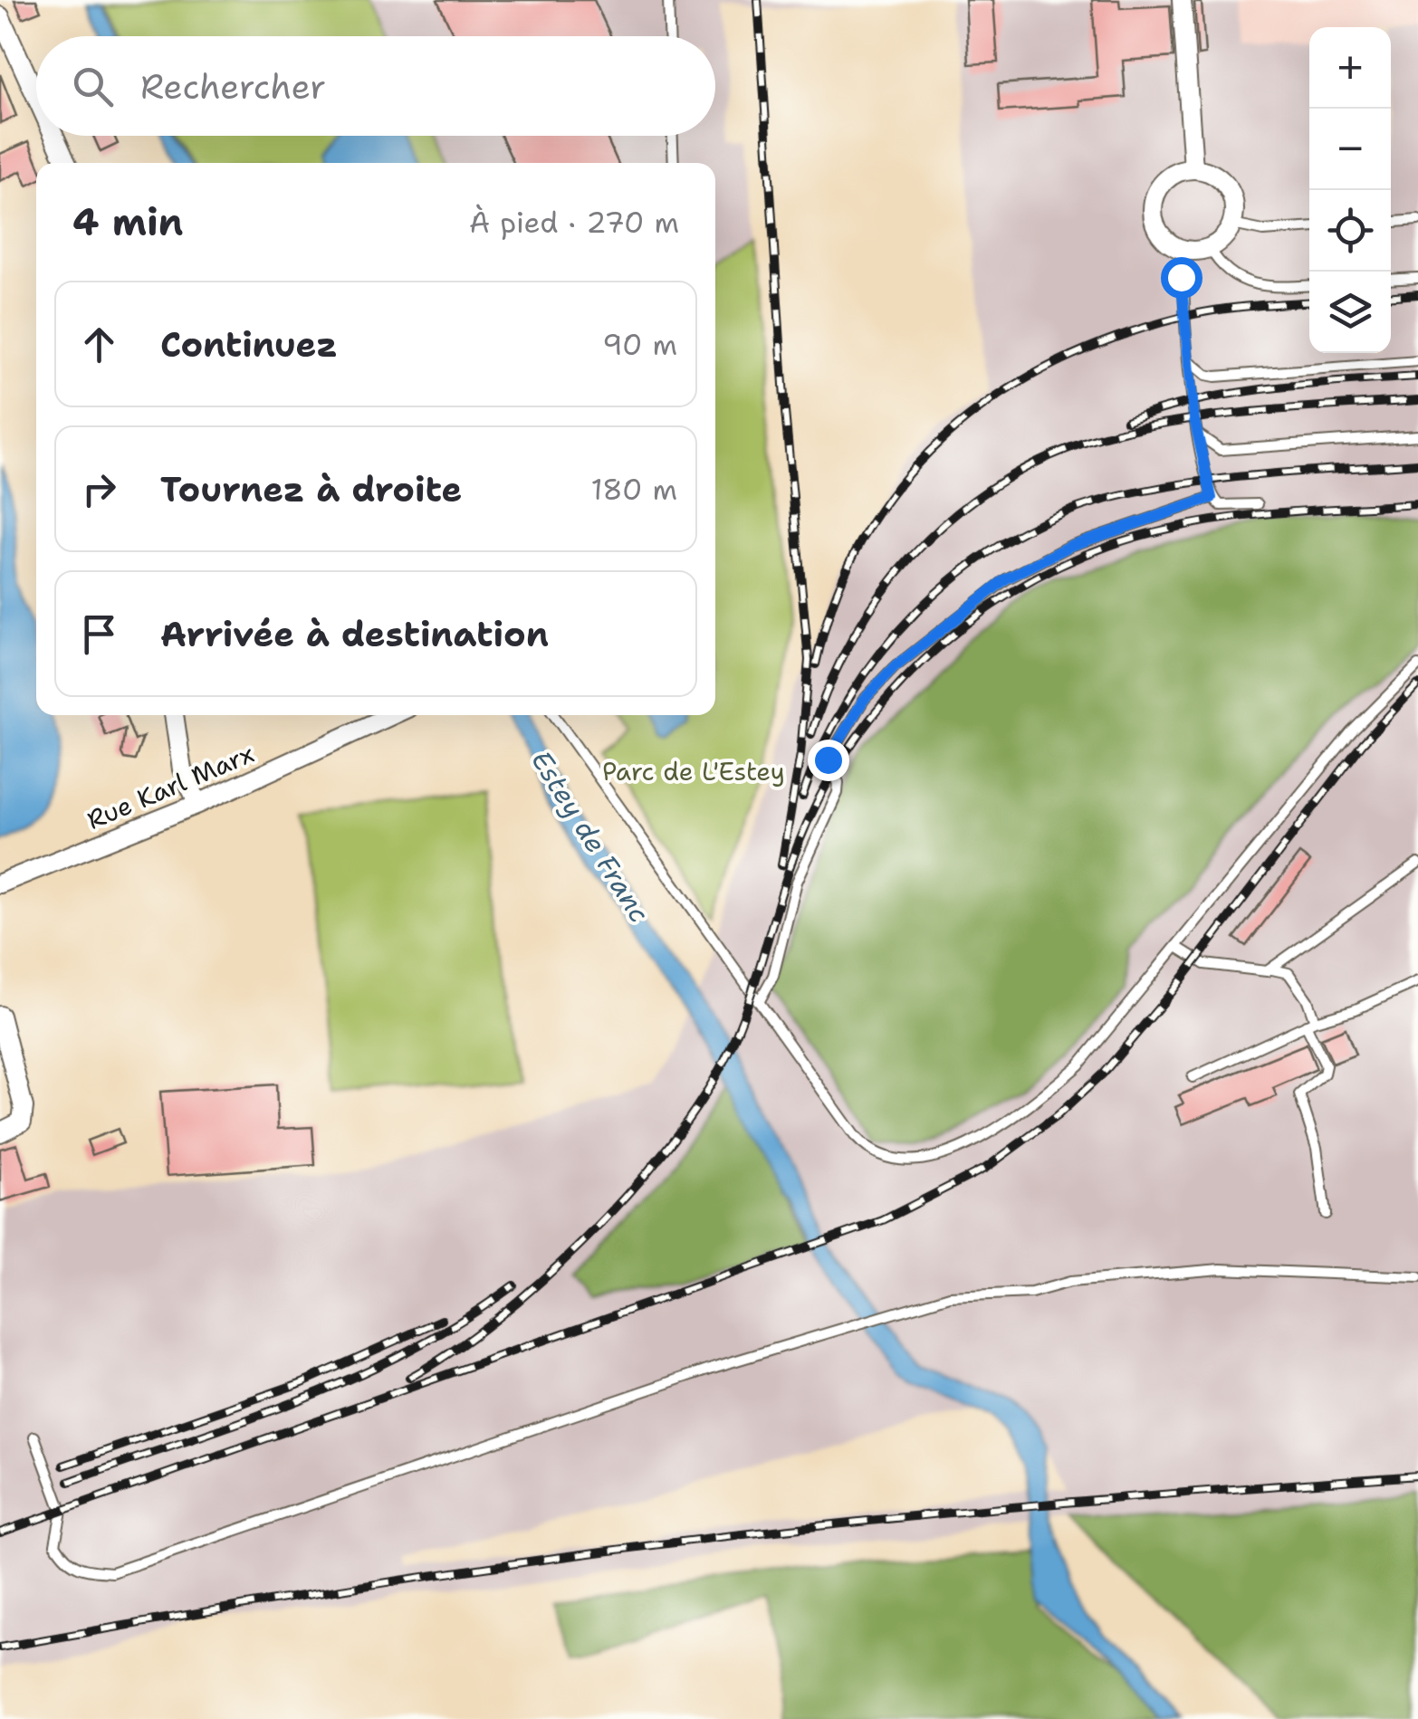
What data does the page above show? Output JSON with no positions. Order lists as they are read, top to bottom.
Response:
{
  "streets": {
    "street": ["Rue Karl Marx"]
  },
  "water": ["Estey de Franc"],
  "parks": ["Parc de L'Estey"],
  "page": {
    "map_buttons": ["+", "−"],
    "search": "Rechercher",
    "heading": ["4 min", "À pied · 270 m"],
    "list": [
      ["Continuez", "90 m"],
      ["Tournez à droite", "180 m"],
      "Arrivée à destination"
    ]
  }
}
